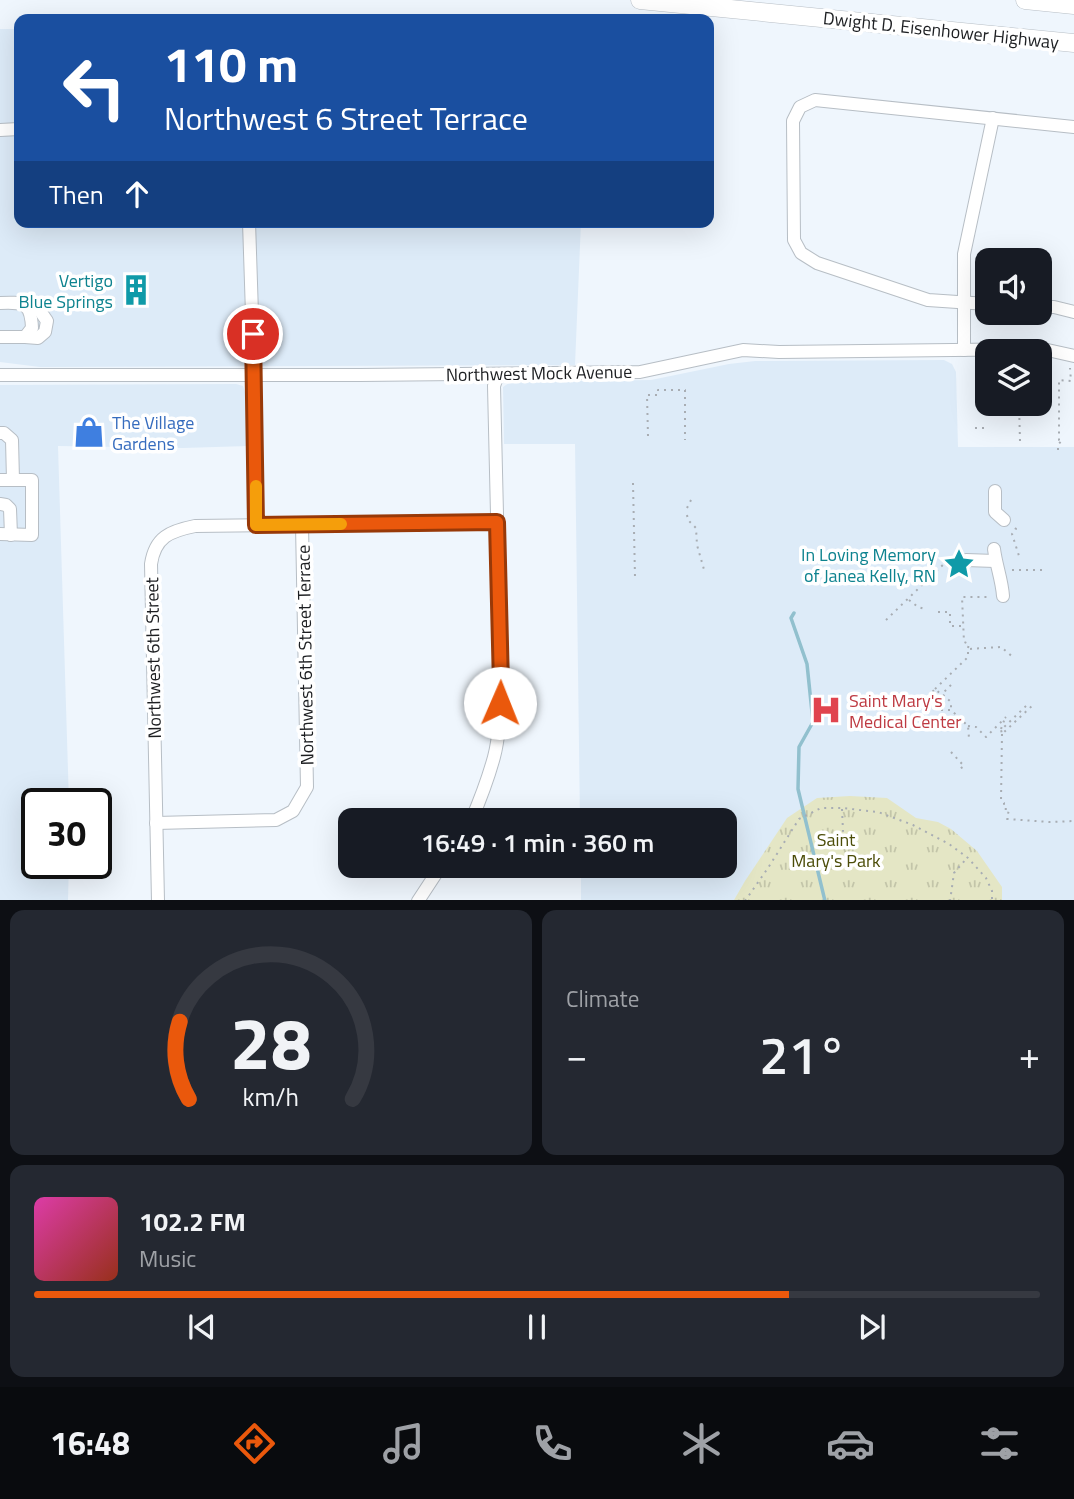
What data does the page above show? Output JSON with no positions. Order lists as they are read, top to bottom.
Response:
{
  "streets": {
    "highway": ["Dwight D. Eisenhower Highway"],
    "street": ["Northwest Mock Avenue", "Northwest 6th Street Terrace", "Northwest 6th Street"]
  },
  "crossings": [
    ["Northwest 6th Street Terrace", "Northwest 6th Street"]
  ],
  "parks": ["Saint Mary's Park"],
  "places": {
    "building": ["Vertigo Blue Springs"],
    "shop": ["The Village Gardens"],
    "place": ["In Loving Memory of Janea Kelly, RN"],
    "hospital": ["Saint Mary's Medical Center"]
  },
  "page": {
    "turn": ["110 m", "Northwest 6 Street Terrace"],
    "then": "Then",
    "limit": "30",
    "trip": "16:49 · 1 min · 360 m",
    "tile": "Climate",
    "heat": ["−", "21°", "+"],
    "song": ["102.2 FM", "Music"],
    "tabs": "16:48",
    "gauge": ["28", "km/h"]
  }
}
